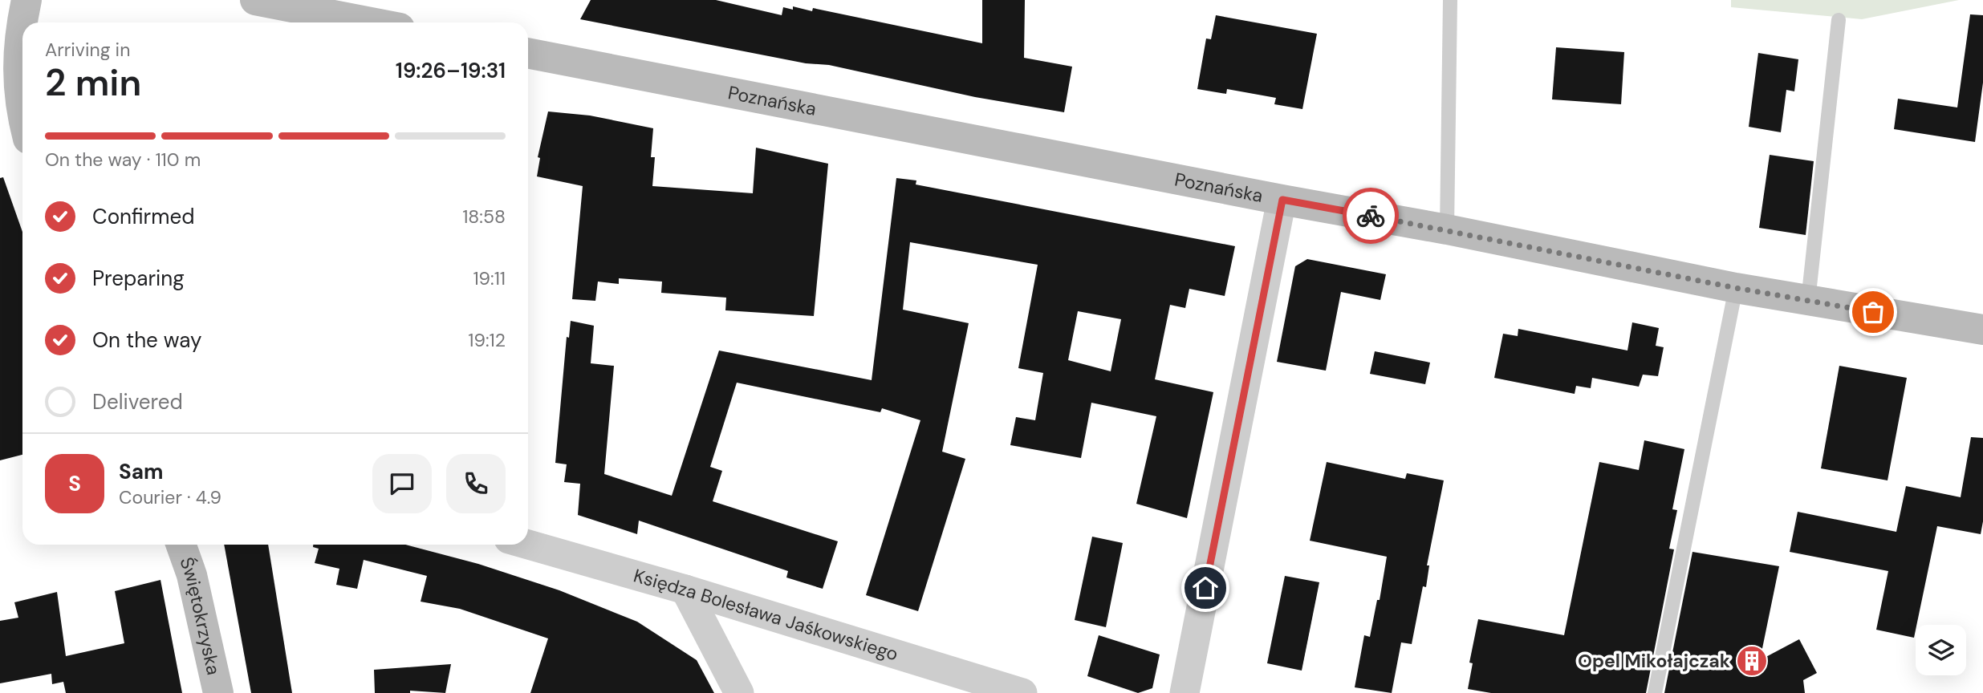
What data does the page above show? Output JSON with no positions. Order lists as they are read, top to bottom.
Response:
{
  "streets": {
    "street": ["Poznańska", "Księdza Bolesława Jaśkowskiego", "Świętokrzyska"]
  },
  "places": {
    "building": ["Opel Mikołajczak"]
  },
  "page": {
    "heading": ["2 min", "Arriving in", "19:26–19:31"],
    "panel": ["Sam", "Courier · 4.9"],
    "bar": "On the way · 110 m",
    "list": [
      ["Confirmed", "18:58"],
      ["Preparing", "19:11"],
      ["On the way", "19:12"],
      "Delivered"
    ],
    "round": "S"
  }
}
